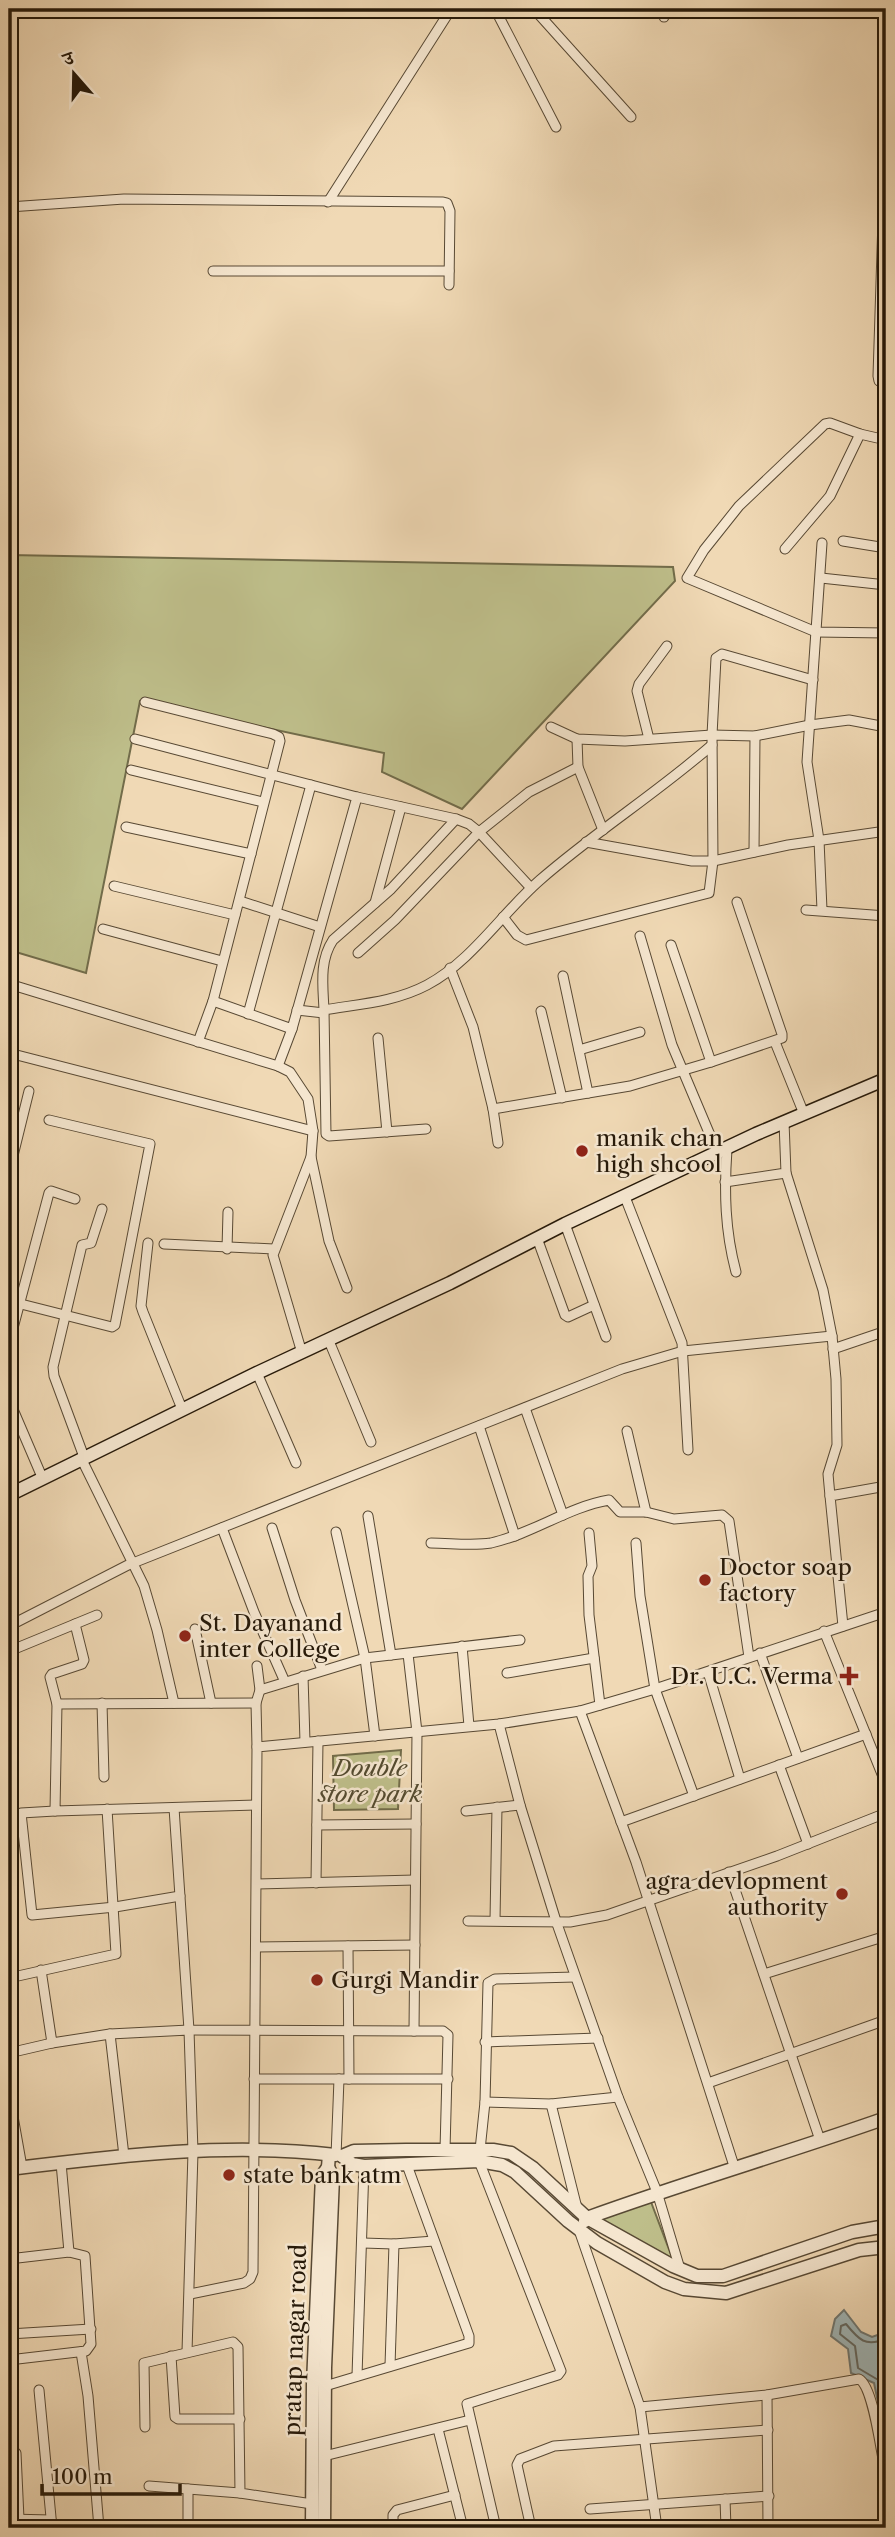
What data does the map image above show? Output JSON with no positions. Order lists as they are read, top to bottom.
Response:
{
  "streets": {
    "street": ["pratap nagar road"]
  },
  "parks": ["Double store park"],
  "places": {
    "other": [
      "manik chan high shcool",
      "Doctor soap factory",
      "St. Dayanand inter College",
      "agra devlopment authority",
      "Gurgi Mandir",
      "state bank atm"
    ],
    "health": ["Dr. U.C. Verma"]
  },
  "scale_bar": "100 m",
  "north": "top"
}
